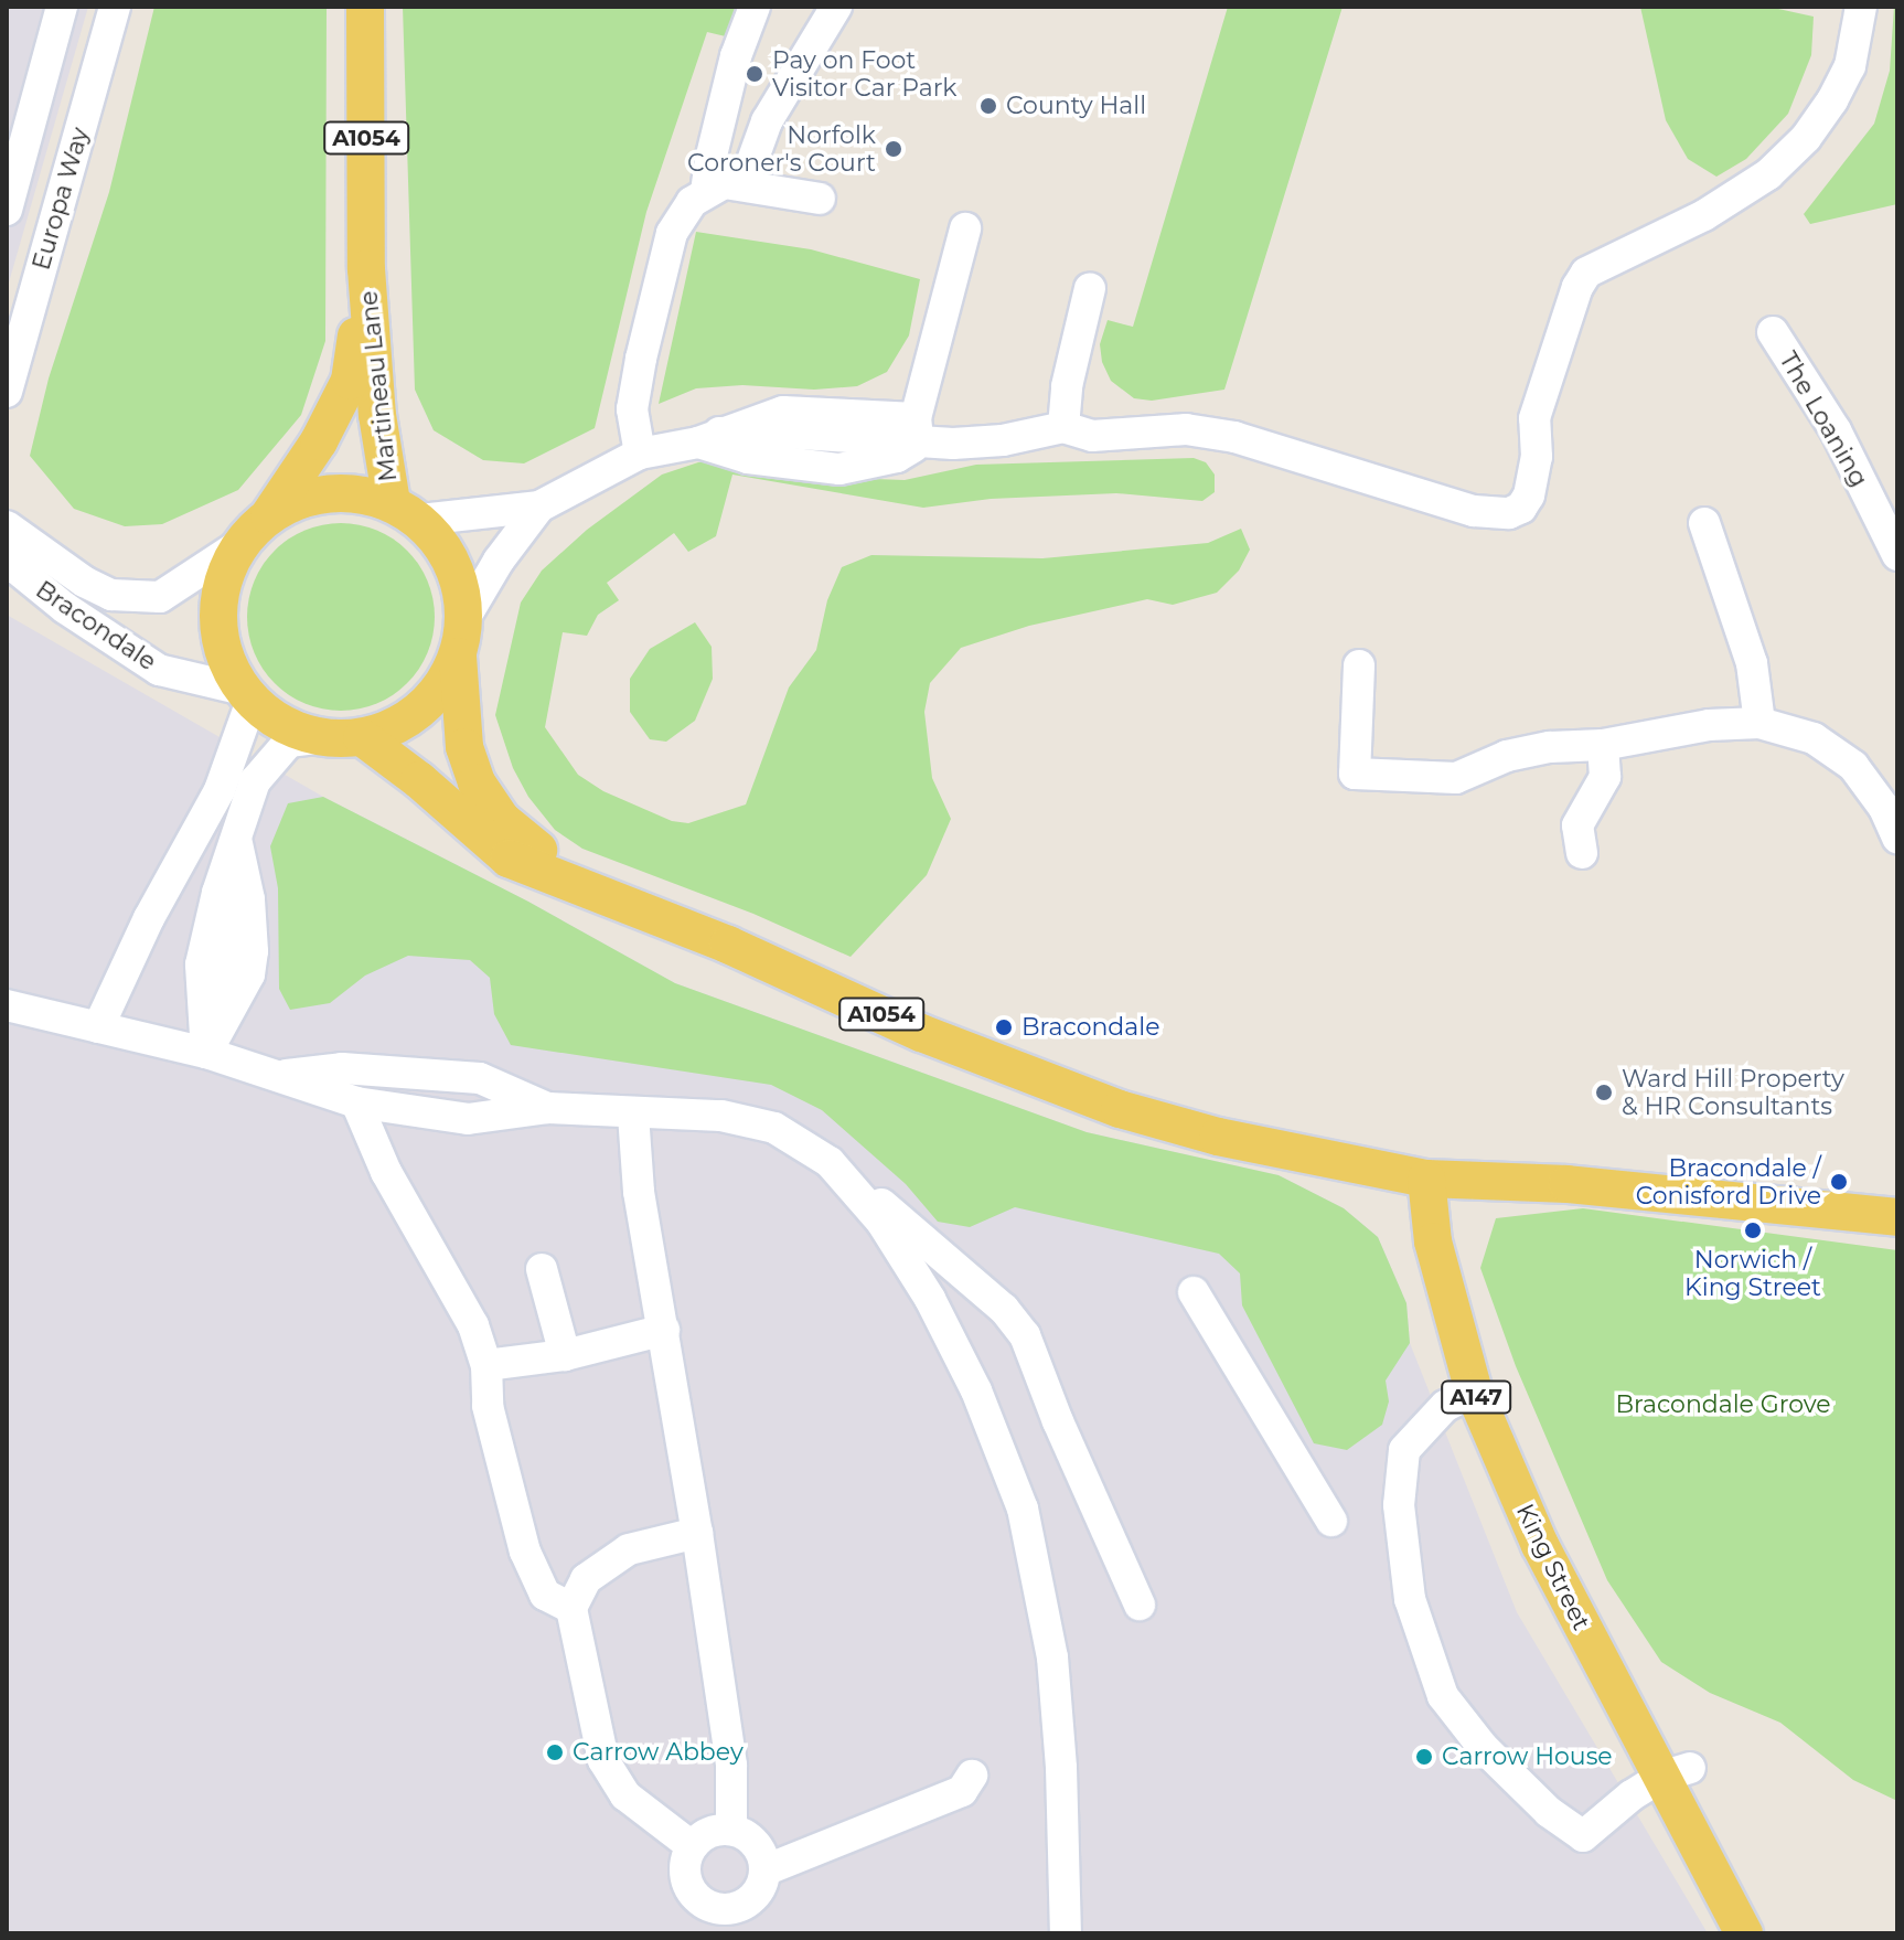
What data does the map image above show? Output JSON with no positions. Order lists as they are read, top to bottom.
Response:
{
  "streets": {
    "main road": [
      "A1054",
      "Martineau Lane",
      "A147",
      "King Street"
    ],
    "street": ["Europa Way", "The Loaning", "Bracondale"]
  },
  "crossings": [
    ["A1054", "Martineau Lane"],
    ["A1054", "Bracondale"],
    ["A1054", "King Street"],
    ["Martineau Lane", "Bracondale"]
  ],
  "parks": ["Bracondale Grove"],
  "places": [
    "Pay on Foot Visitor Car Park",
    "County Hall",
    "Norfolk Coroner's Court",
    "Bracondale",
    "Ward Hill Property & HR Consultants",
    "Bracondale / Conisford Drive",
    "Norwich / King Street",
    "Carrow Abbey",
    "Carrow House"
  ]
}
